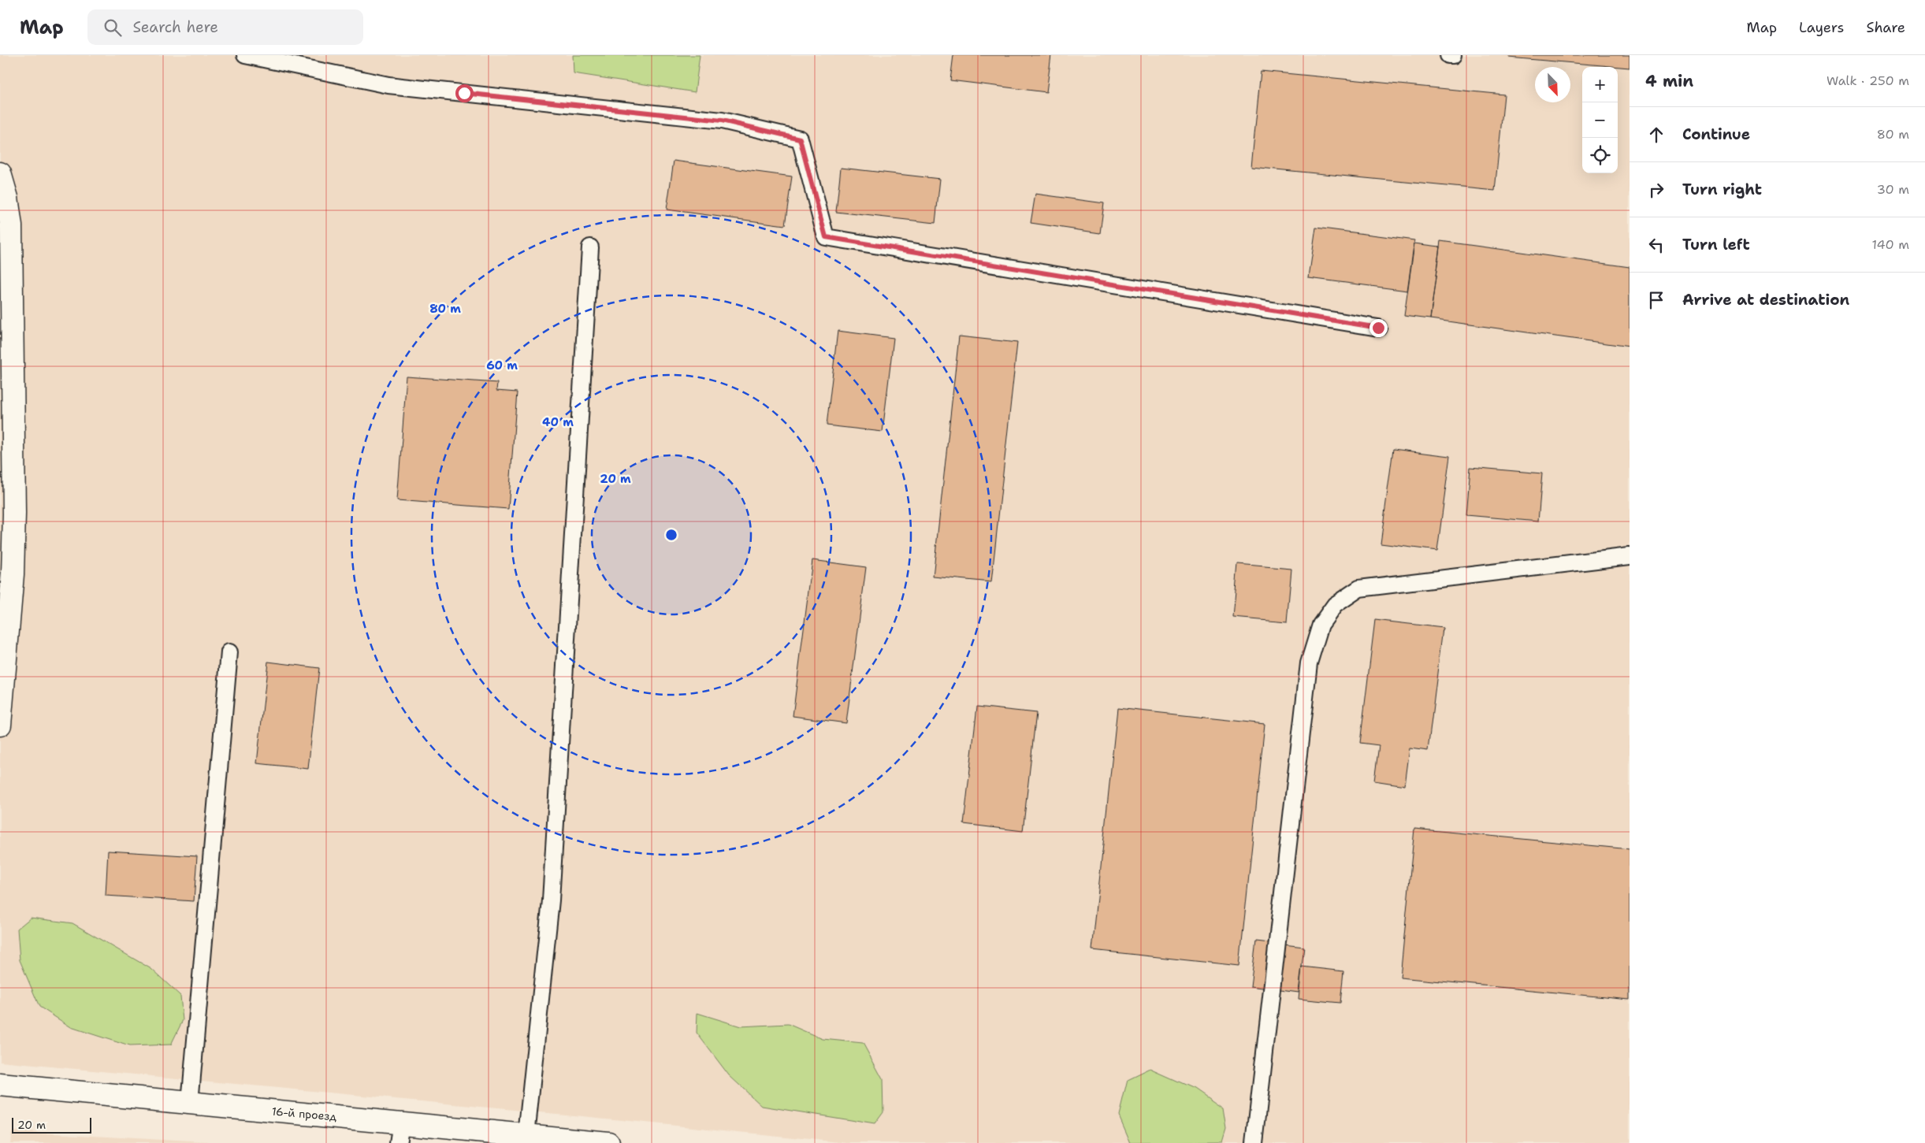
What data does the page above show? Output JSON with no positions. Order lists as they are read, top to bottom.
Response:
{
  "streets": {
    "street": ["16-й проезд"]
  },
  "scale_bar": "20 m",
  "north": "bottom right",
  "page": {
    "header": "Map",
    "search": "Search here",
    "nav": ["Map", "Layers", "Share"],
    "heading": ["4 min", "Walk · 250 m"],
    "map_buttons": ["+", "−"],
    "list": [
      ["Continue", "80 m"],
      ["Turn right", "30 m"],
      ["Turn left", "140 m"],
      "Arrive at destination"
    ],
    "scale": "20 m"
  },
  "rings": [
    "80 m",
    "60 m",
    "40 m",
    "20 m"
  ]
}
